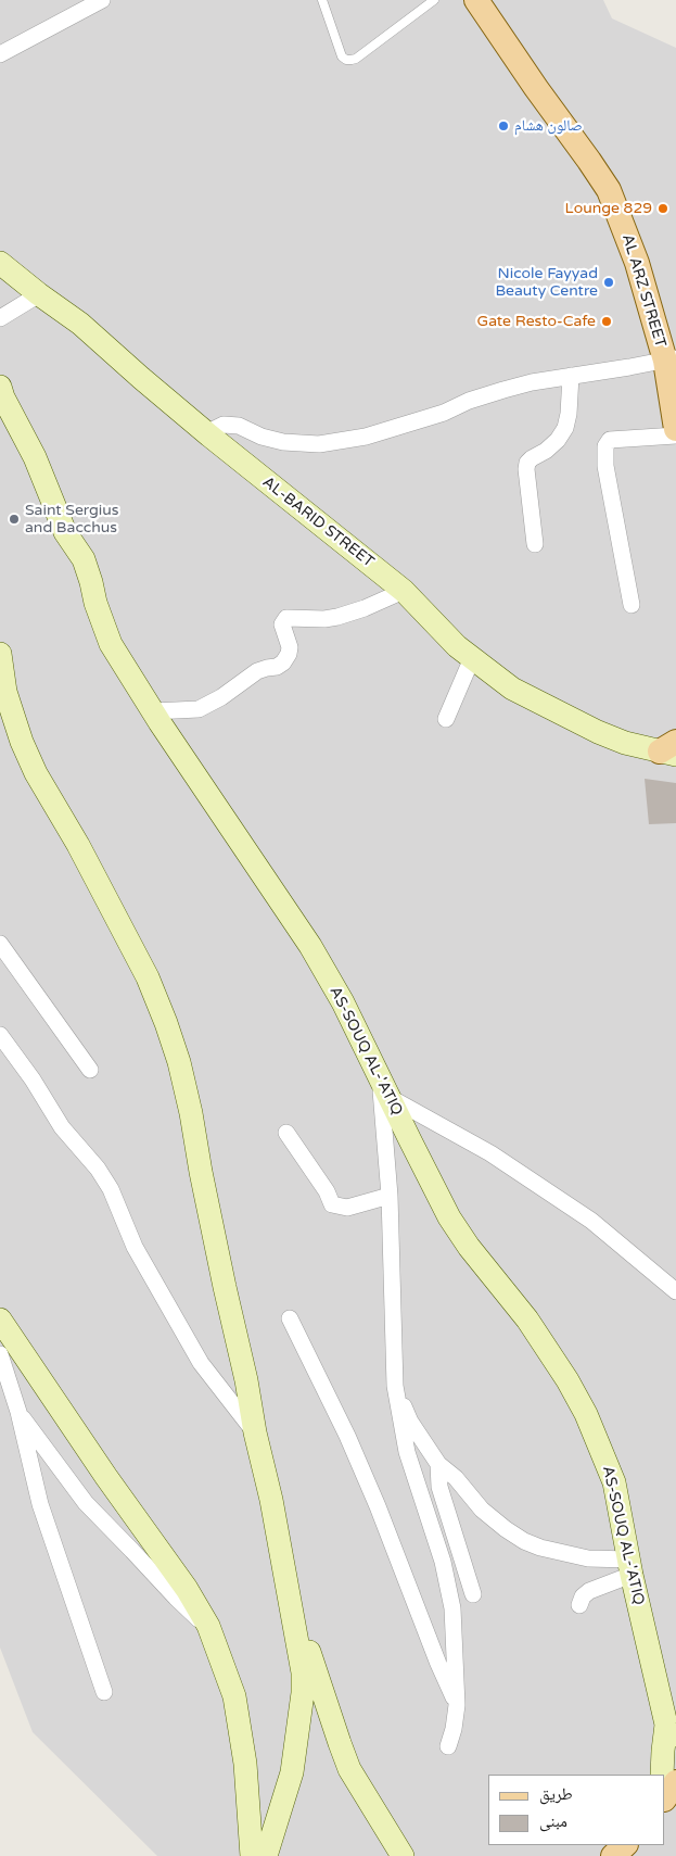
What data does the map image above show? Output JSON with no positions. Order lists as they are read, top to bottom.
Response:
{
  "streets": {
    "main road": ["AL ARZ STREET", "AL-BARID STREET", "AS-SOUQ AL-'ATIQ"]
  },
  "places": [
    "صالون هشام",
    "Lounge 829",
    "Nicole Fayyad Beauty Centre",
    "Gate Resto-Cafe",
    "Saint Sergius and Bacchus"
  ],
  "legend": ["طريق", "مبنى"]
}
